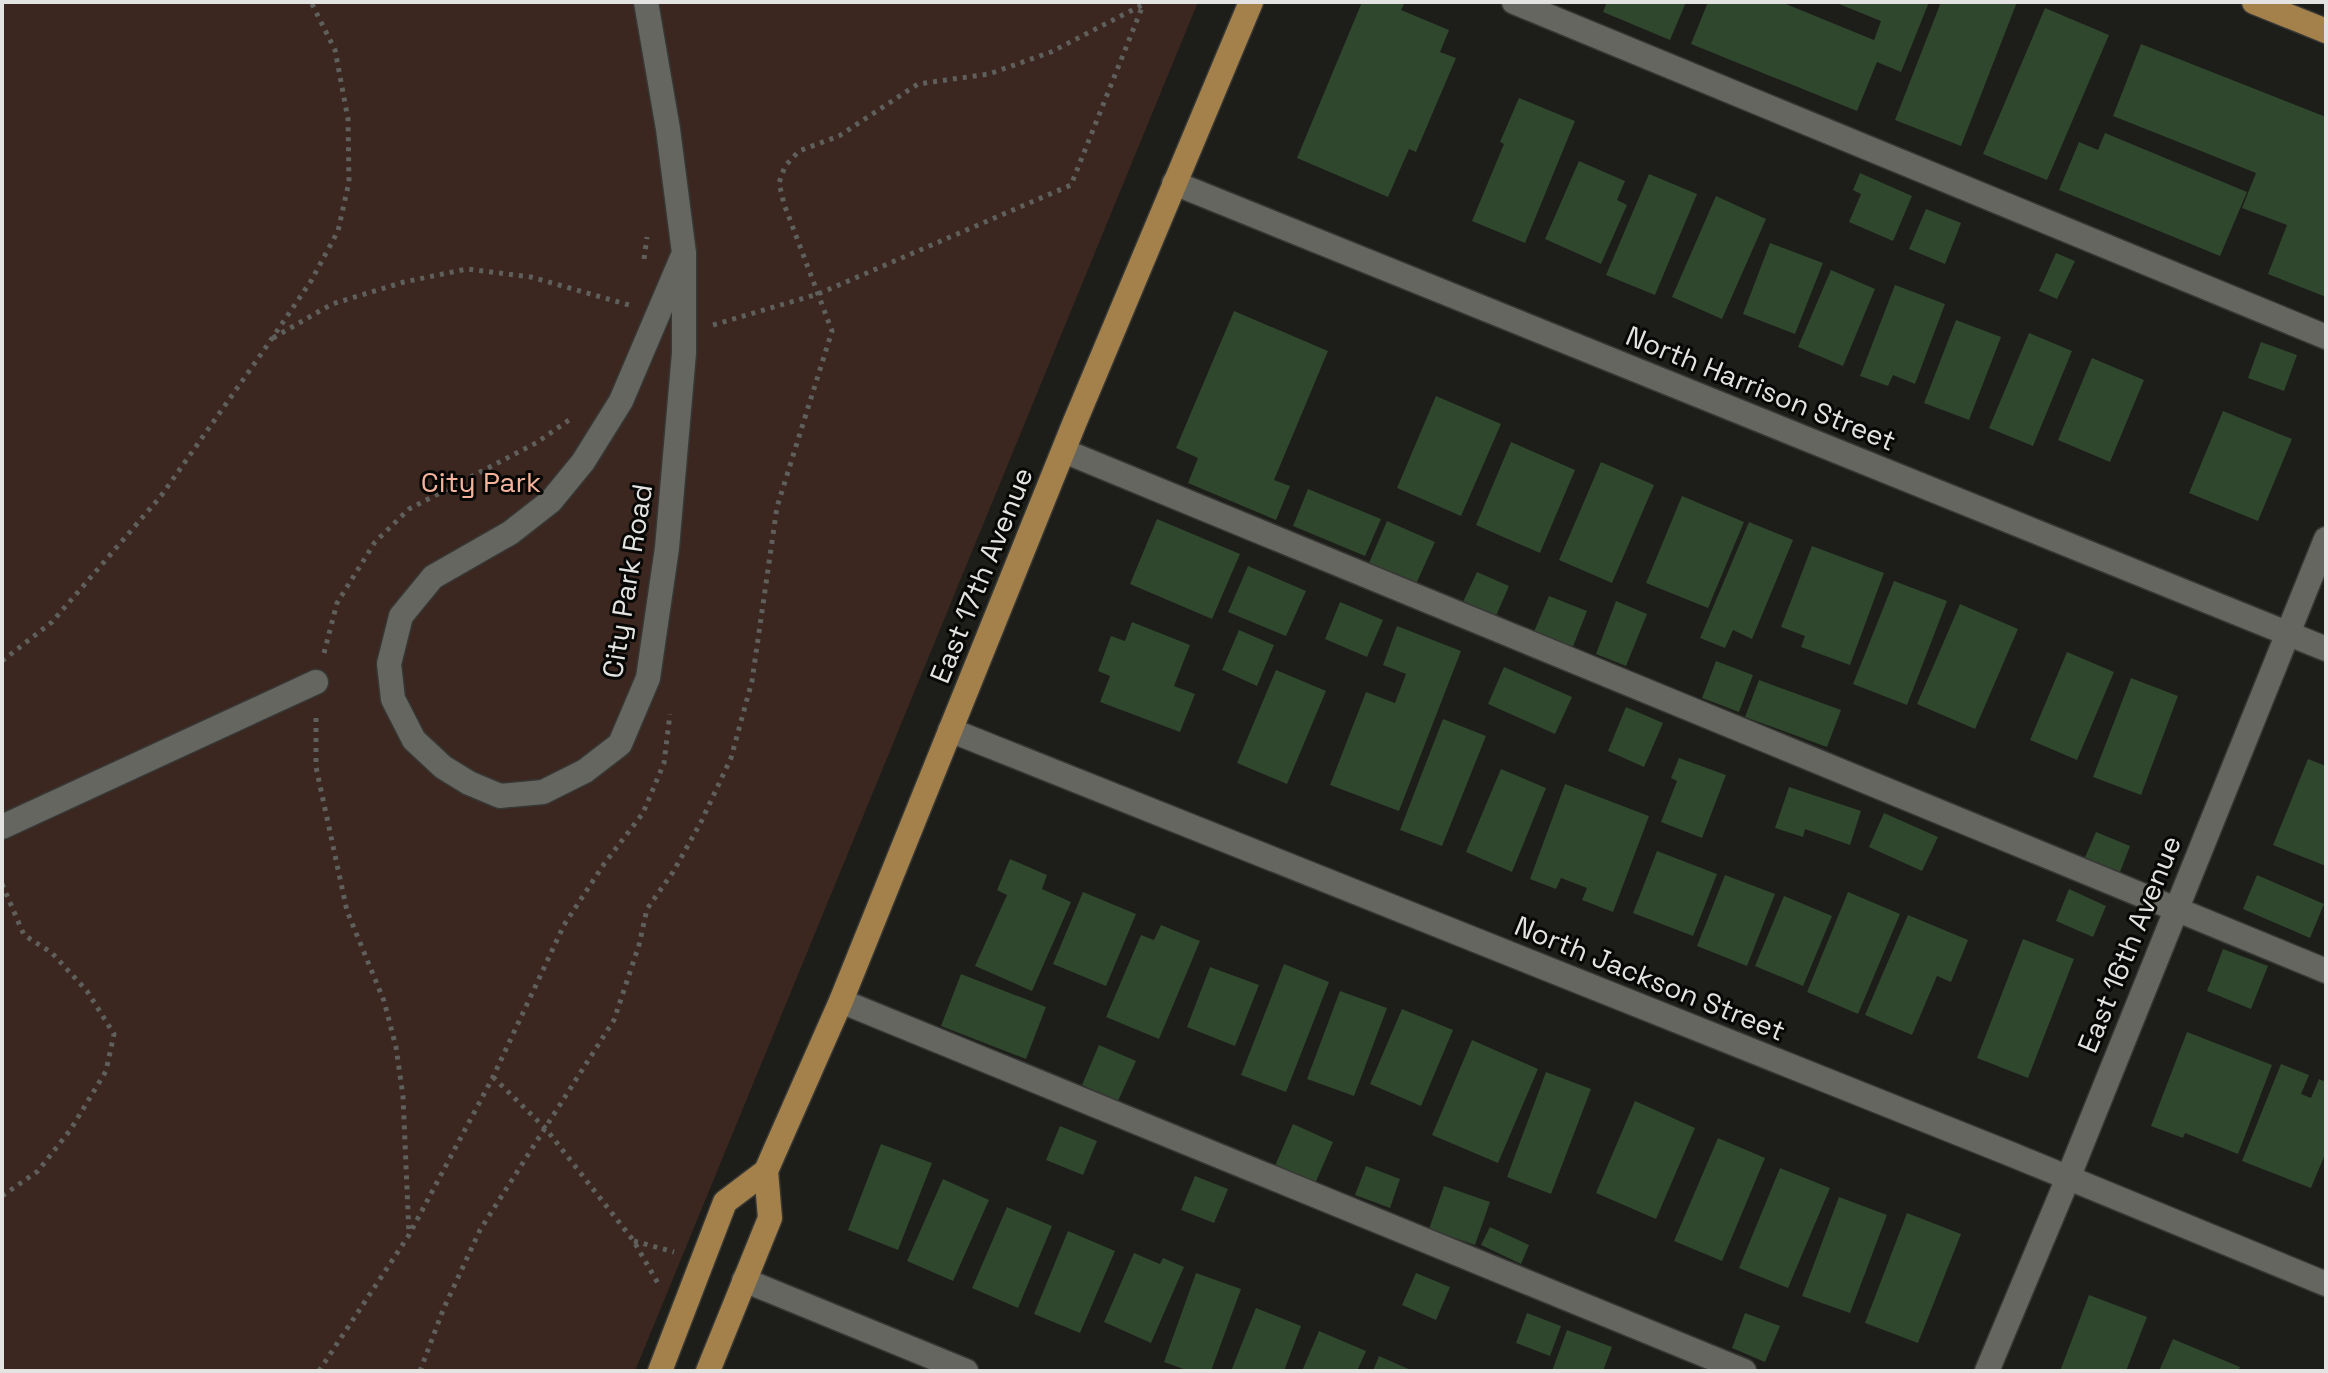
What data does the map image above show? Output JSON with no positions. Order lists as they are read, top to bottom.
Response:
{
  "streets": {
    "main road": ["East 17th Avenue"],
    "street": [
      "North Harrison Street",
      "City Park Road",
      "East 16th Avenue",
      "North Jackson Street"
    ]
  },
  "crossings": [
    ["North Harrison Street", "East 17th Avenue"],
    ["North Harrison Street", "East 16th Avenue"],
    ["East 17th Avenue", "North Jackson Street"],
    ["East 16th Avenue", "North Jackson Street"]
  ],
  "parks": ["City Park"]
}
